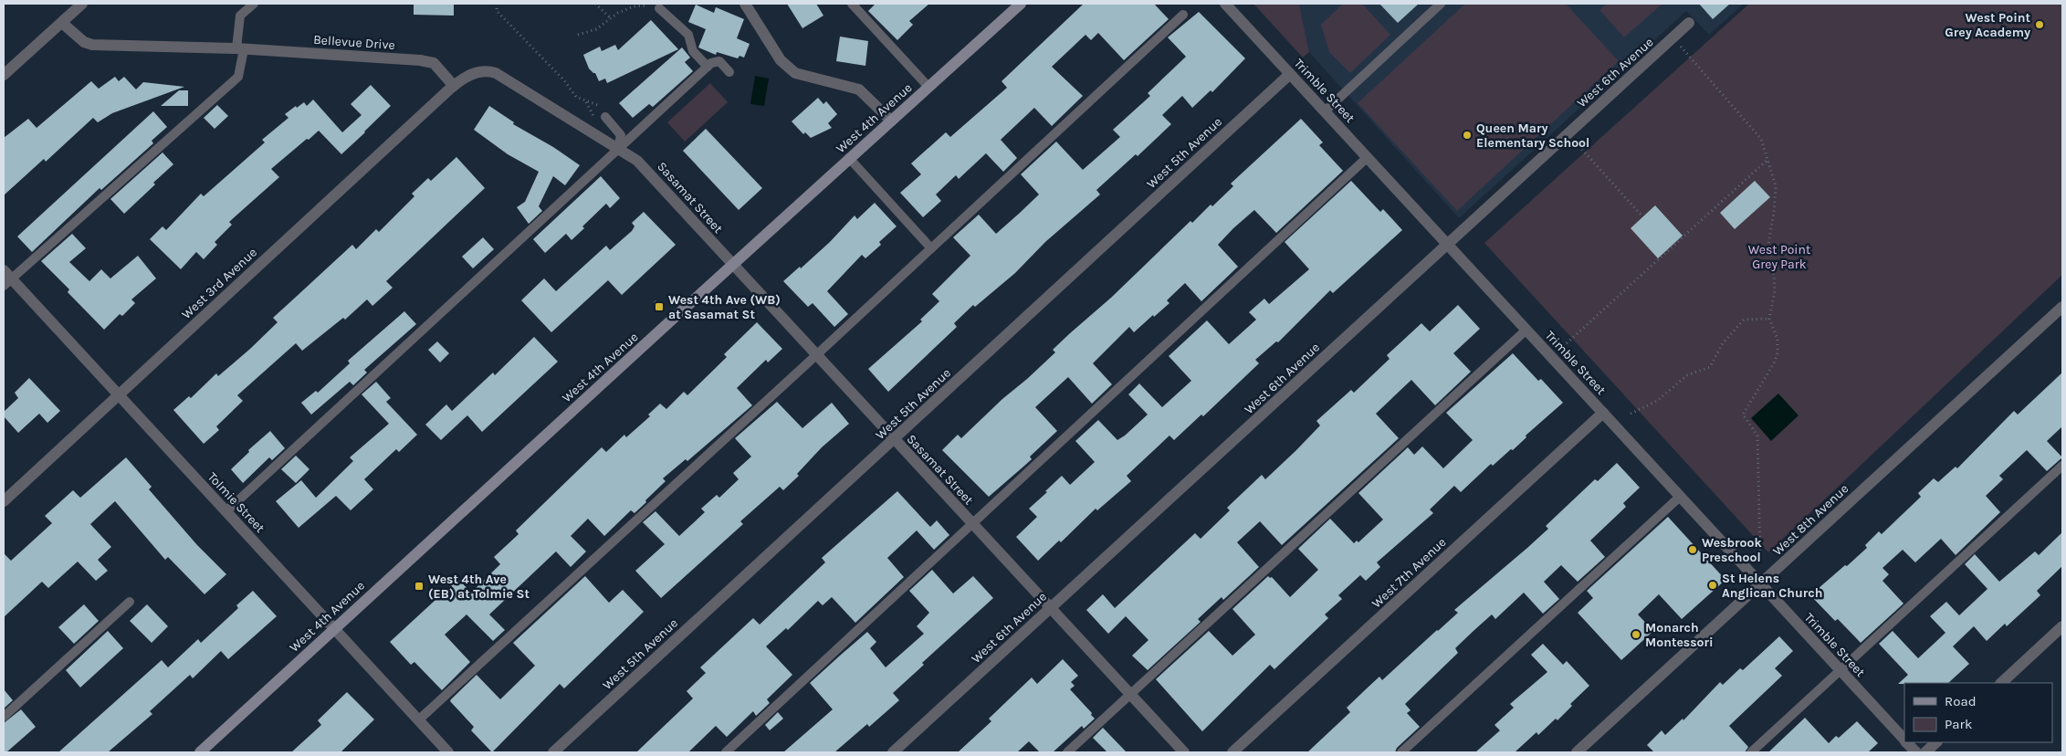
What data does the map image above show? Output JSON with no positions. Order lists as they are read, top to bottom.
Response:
{
  "streets": {
    "main road": ["West 4th Avenue"],
    "street": [
      "Bellevue Drive",
      "West 6th Avenue",
      "Trimble Street",
      "West 5th Avenue",
      "Sasamat Street",
      "West 3rd Avenue",
      "Tolmie Street",
      "West 8th Avenue",
      "West 7th Avenue"
    ]
  },
  "crossings": [
    ["Bellevue Drive", "West 3rd Avenue"],
    ["West 6th Avenue", "Trimble Street"],
    ["West 6th Avenue", "Sasamat Street"],
    ["Trimble Street", "West 5th Avenue"],
    ["Trimble Street", "West 8th Avenue"],
    ["Trimble Street", "West 7th Avenue"],
    ["West 4th Avenue", "Sasamat Street"],
    ["West 4th Avenue", "Tolmie Street"],
    ["West 5th Avenue", "Sasamat Street"],
    ["West 3rd Avenue", "Tolmie Street"]
  ],
  "parks": ["West Point Grey Park"],
  "places": {
    "other": [
      "West Point Grey Academy",
      "Queen Mary Elementary School",
      "Wesbrook Preschool",
      "St Helens Anglican Church",
      "Monarch Montessori"
    ],
    "transit": ["West 4th Ave (WB) at Sasamat St", "West 4th Ave (EB) at Tolmie St"]
  },
  "legend": ["Road", "Park"]
}
